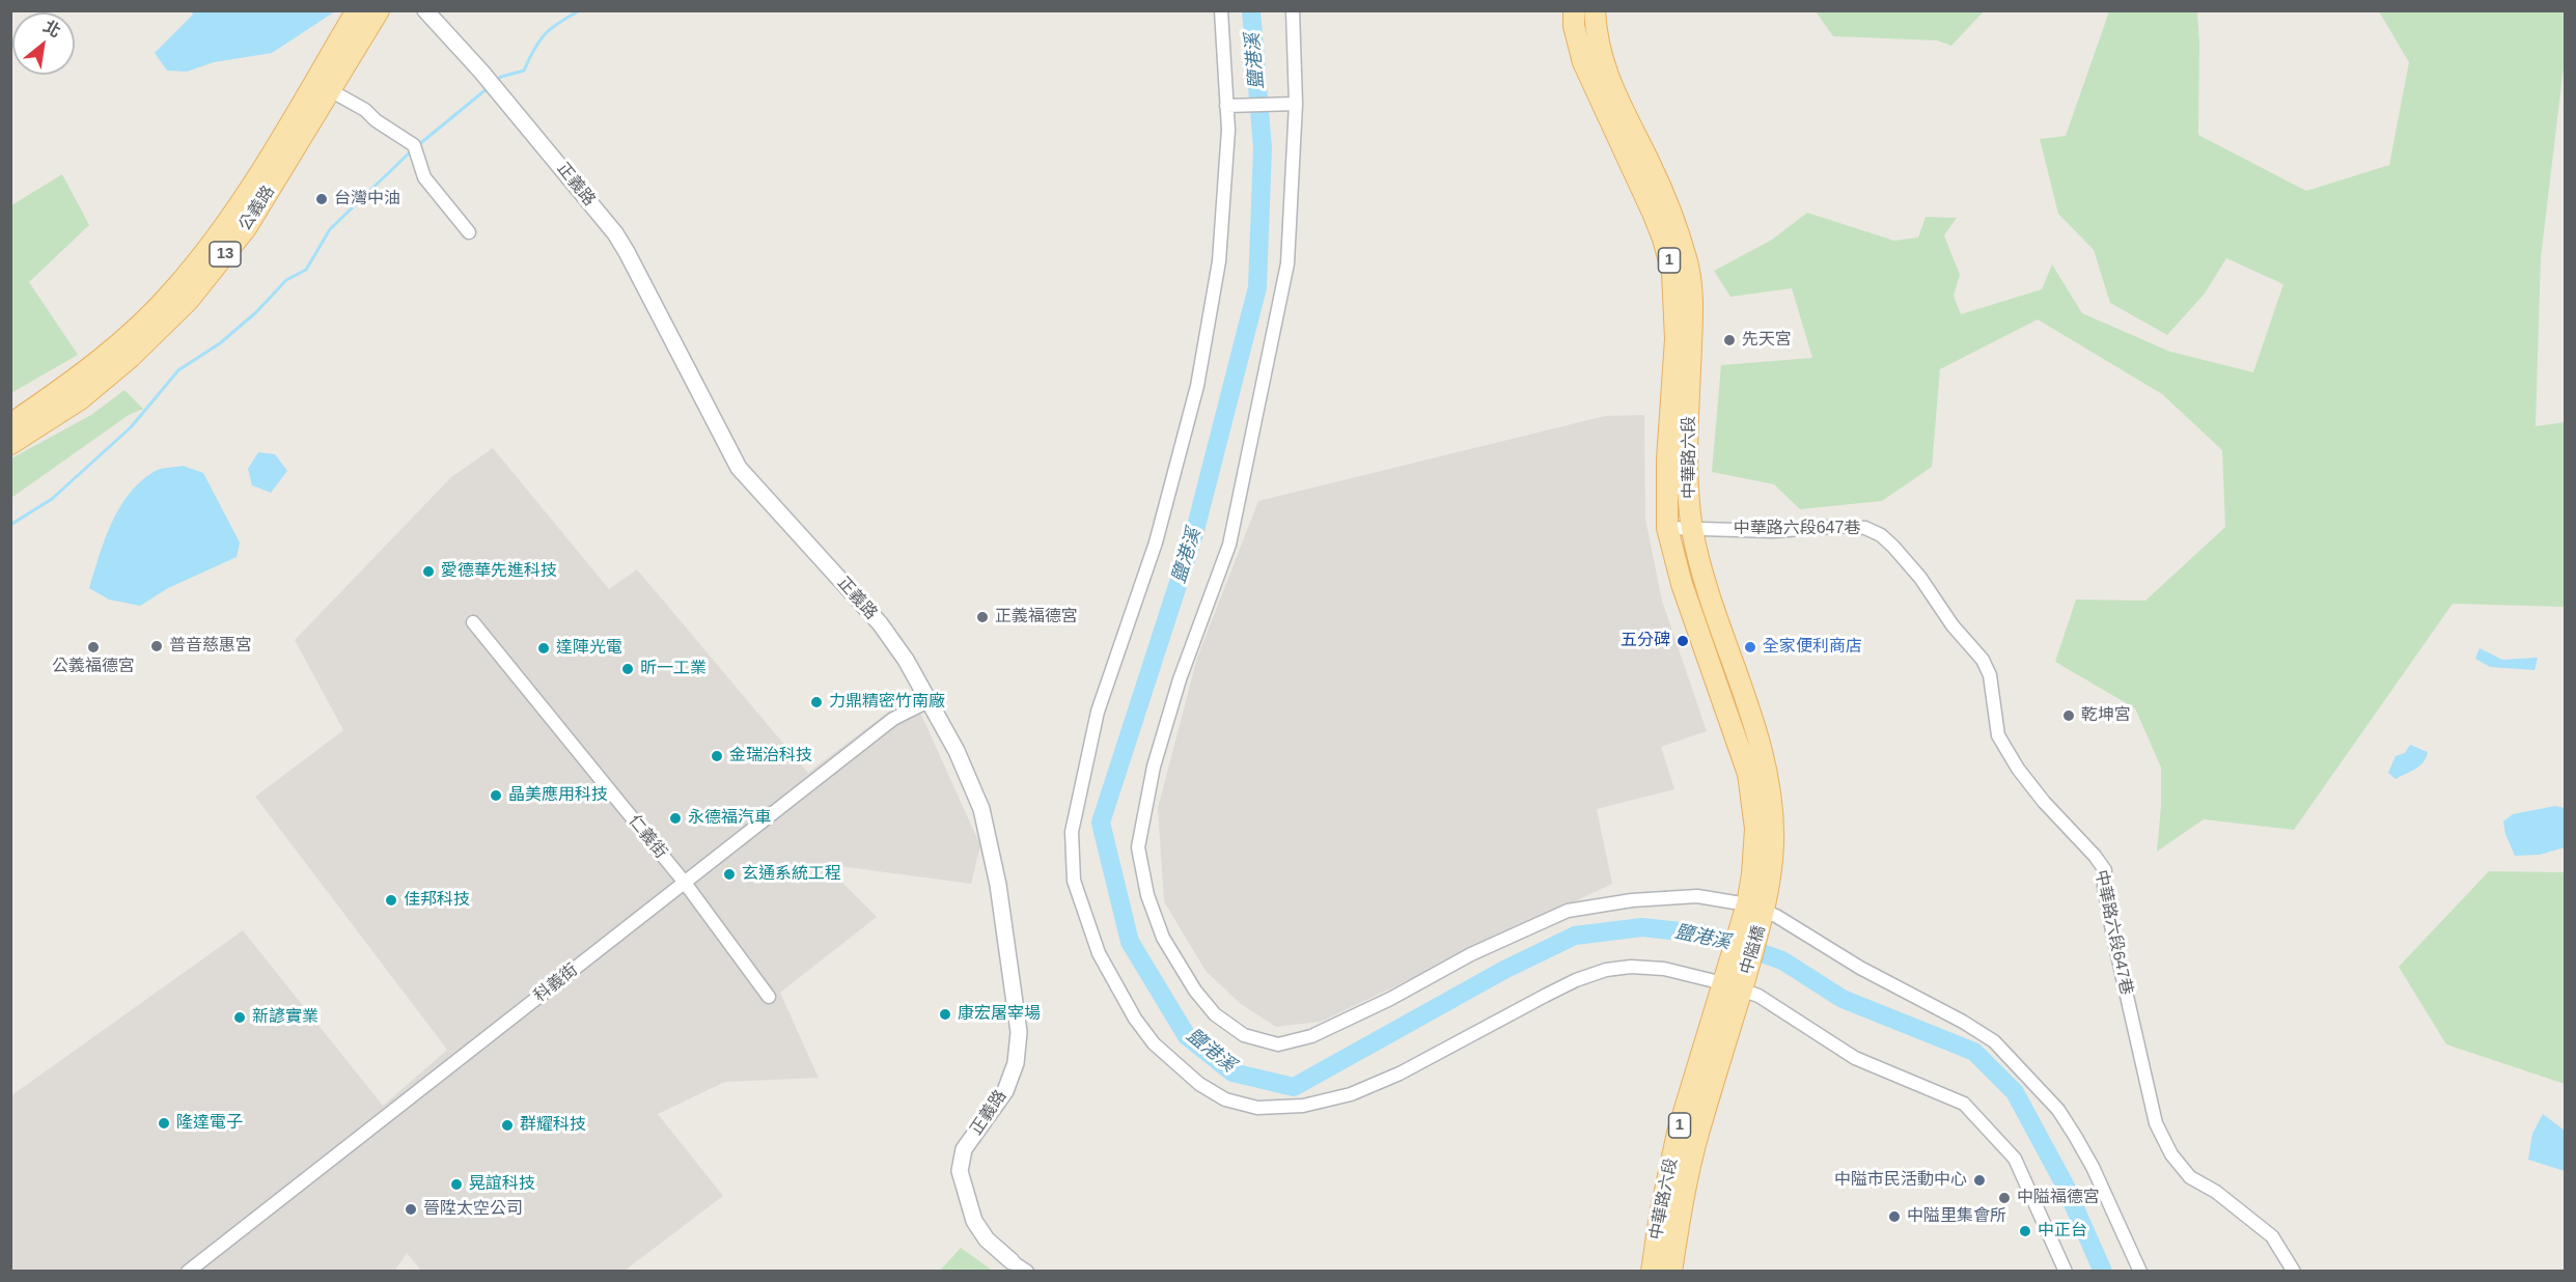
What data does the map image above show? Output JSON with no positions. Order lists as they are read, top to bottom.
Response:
{
  "streets": {
    "main road": [
      "公義路",
      "13",
      "1",
      "中華路六段",
      "中隘橋"
    ],
    "street": [
      "正義路",
      "中華路六段647巷",
      "仁義街",
      "科義街"
    ]
  },
  "crossings": [
    ["正義路", "科義街"],
    ["中華路六段", "中華路六段647巷"],
    ["中華路六段", "中隘橋"],
    ["仁義街", "科義街"]
  ],
  "water": ["鹽港溪"],
  "places": [
    "台灣中油",
    "先天宮",
    "愛德華先進科技",
    "正義福德宮",
    "五分碑",
    "普音慈惠宮",
    "公義福德宮",
    "全家便利商店",
    "達陣光電",
    "昕一工業",
    "力鼎精密竹南廠",
    "乾坤宮",
    "金瑞治科技",
    "晶美應用科技",
    "永德福汽車",
    "玄通系統工程",
    "佳邦科技",
    "康宏屠宰場",
    "新諺實業",
    "隆達電子",
    "群耀科技",
    "中隘市民活動中心",
    "晃誼科技",
    "中隘福德宮",
    "晉陞太空公司",
    "中隘里集會所",
    "中正台"
  ],
  "north": "top right"
}
